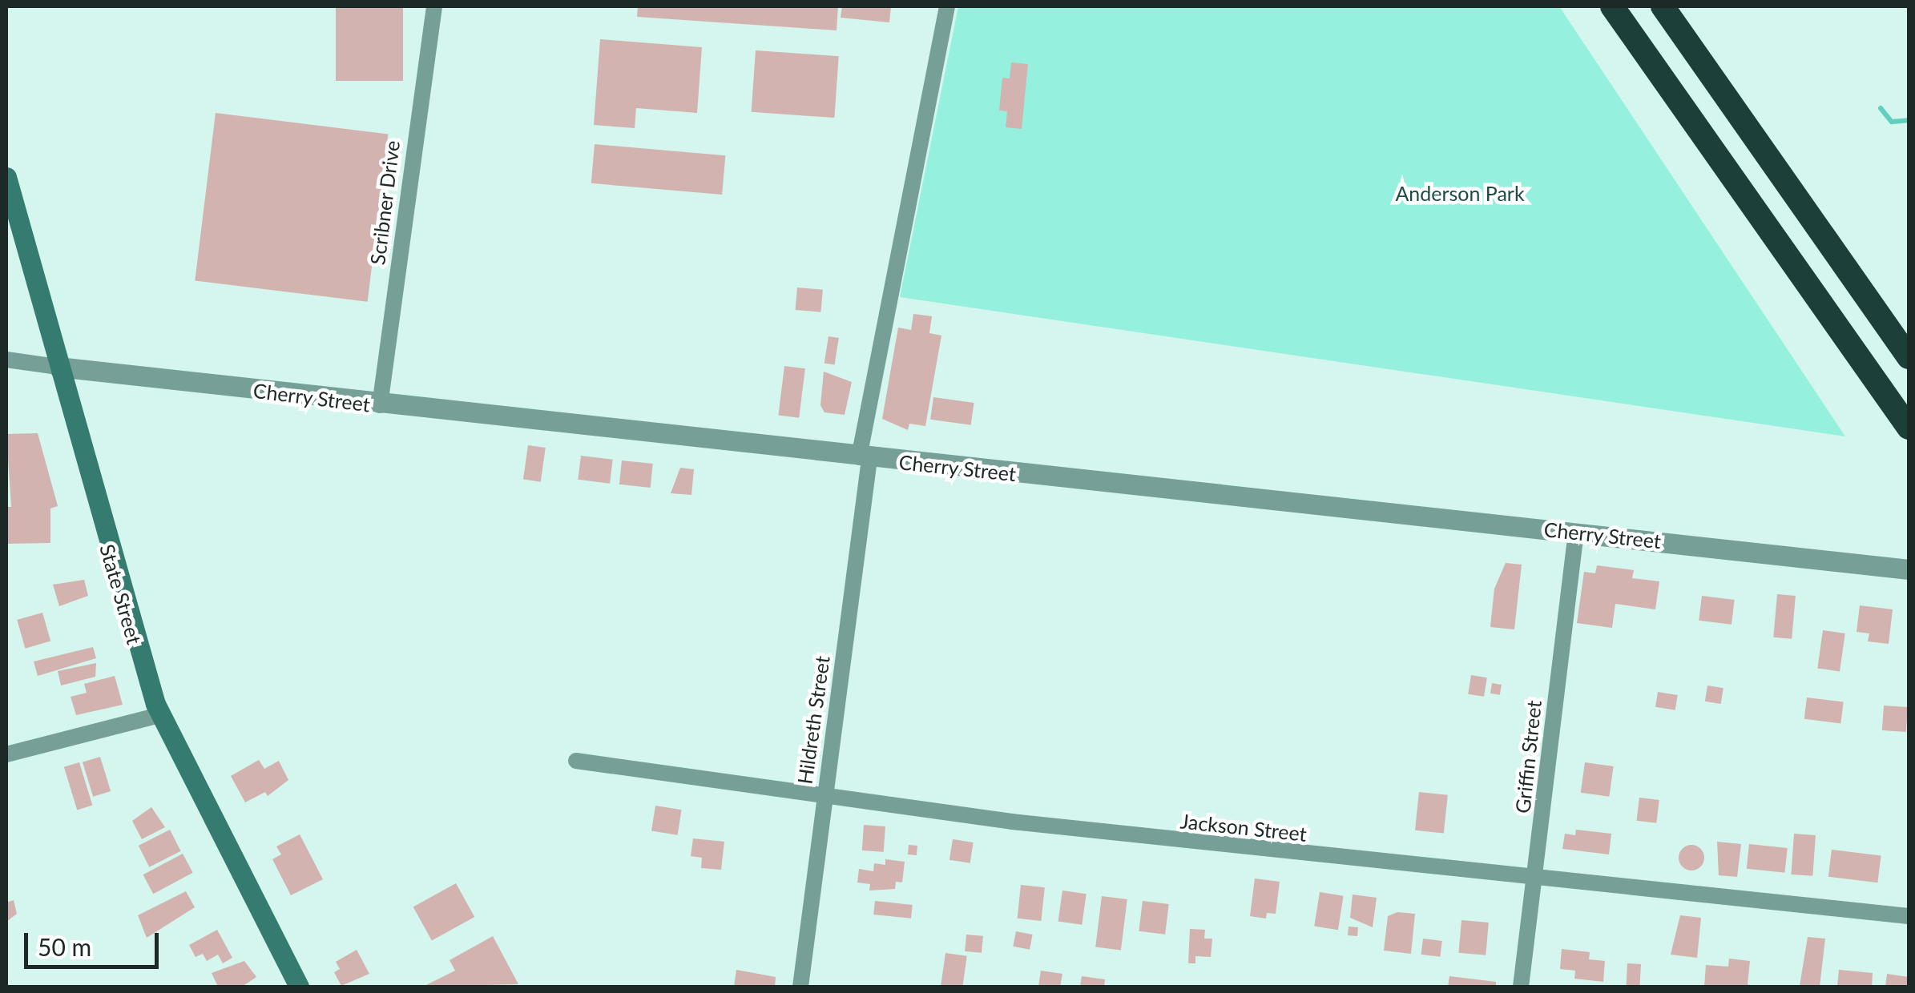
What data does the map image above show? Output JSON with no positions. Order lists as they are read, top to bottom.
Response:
{
  "streets": {
    "main road": ["State Street"],
    "street": [
      "Scribner Drive",
      "Cherry Street",
      "Hildreth Street",
      "Griffin Street",
      "Jackson Street"
    ]
  },
  "crossings": [
    ["Scribner Drive", "Cherry Street"],
    ["Cherry Street", "State Street"],
    ["Cherry Street", "Hildreth Street"],
    ["Cherry Street", "Griffin Street"],
    ["Hildreth Street", "Jackson Street"],
    ["Griffin Street", "Jackson Street"]
  ],
  "parks": ["Anderson Park"],
  "scale_bar": "50 m"
}
